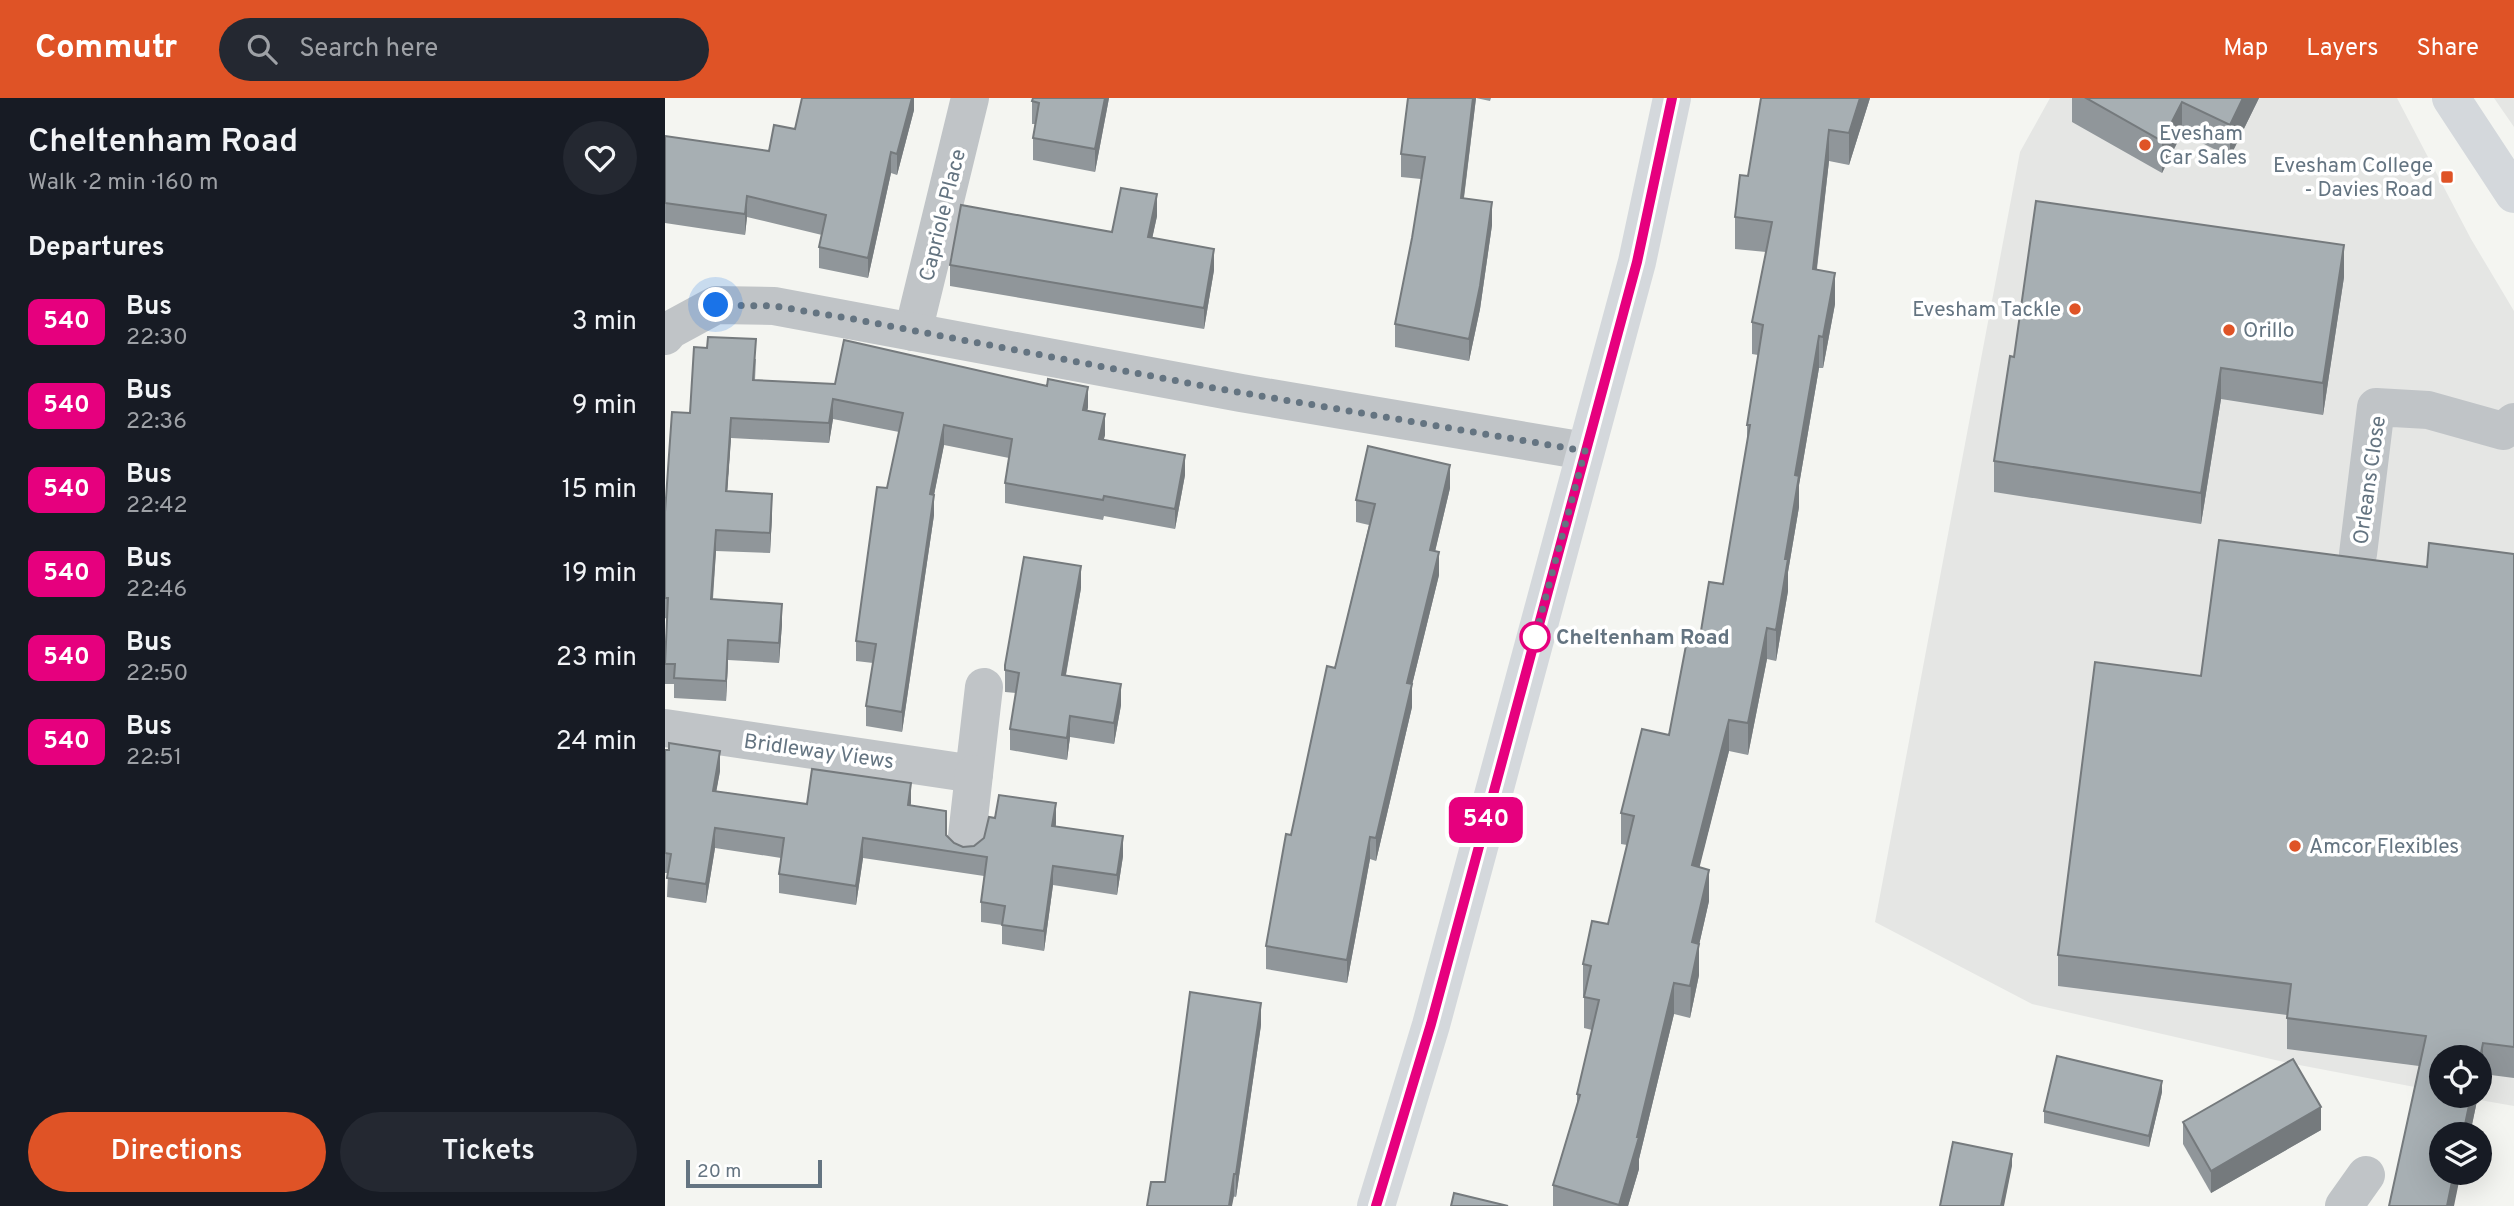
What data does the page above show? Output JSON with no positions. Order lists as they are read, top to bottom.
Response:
{
  "streets": {
    "street": ["Capriole Place", "Orleans Close", "Bridleway Views"]
  },
  "places": {
    "other": [
      "Evesham Car Sales",
      "Evesham Tackle",
      "Orillo",
      "Cheltenham Road",
      "Amcor Flexibles"
    ],
    "transit": ["Evesham College - Davies Road"]
  },
  "lines": ["bus line 540"],
  "scale_bar": "20 m",
  "page": {
    "header": "Commutr",
    "search": "Search here",
    "nav": ["Map", "Layers", "Share"],
    "heading": [
      ["Cheltenham Road", "Walk · 2 min · 160 m"],
      "Departures"
    ],
    "on_map": "540",
    "list": [
      {
        "mark": "540",
        "name": "Bus",
        "note": "22:30",
        "value": "3 min"
      },
      {
        "mark": "540",
        "name": "Bus",
        "note": "22:36",
        "value": "9 min"
      },
      {
        "mark": "540",
        "name": "Bus",
        "note": "22:42",
        "value": "15 min"
      },
      {
        "mark": "540",
        "name": "Bus",
        "note": "22:46",
        "value": "19 min"
      },
      {
        "mark": "540",
        "name": "Bus",
        "note": "22:50",
        "value": "23 min"
      },
      {
        "mark": "540",
        "name": "Bus",
        "note": "22:51",
        "value": "24 min"
      }
    ],
    "buttons": ["Directions", "Tickets"],
    "scale": "20 m"
  }
}
